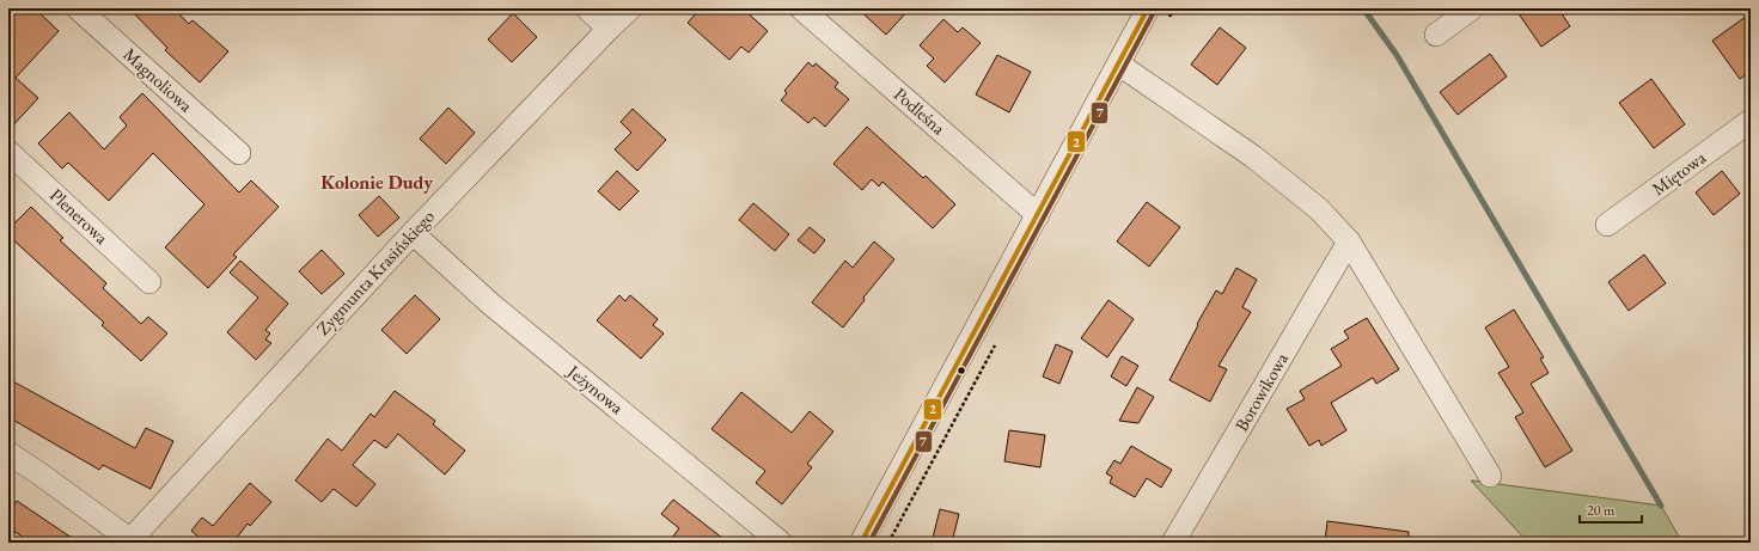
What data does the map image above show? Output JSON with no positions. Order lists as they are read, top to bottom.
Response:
{
  "streets": {
    "street": [
      "Magnoliowa",
      "Podleśna",
      "Miętowa",
      "Plenerowa",
      "Zygmunta Krasińskiego",
      "Jeżynowa",
      "Borowikowa"
    ]
  },
  "crossings": [
    ["Zygmunta Krasińskiego", "Jeżynowa"]
  ],
  "districts": ["Kolonie Dudy"],
  "lines": ["transit line 2", "transit line 7"],
  "scale_bar": "20 m"
}
